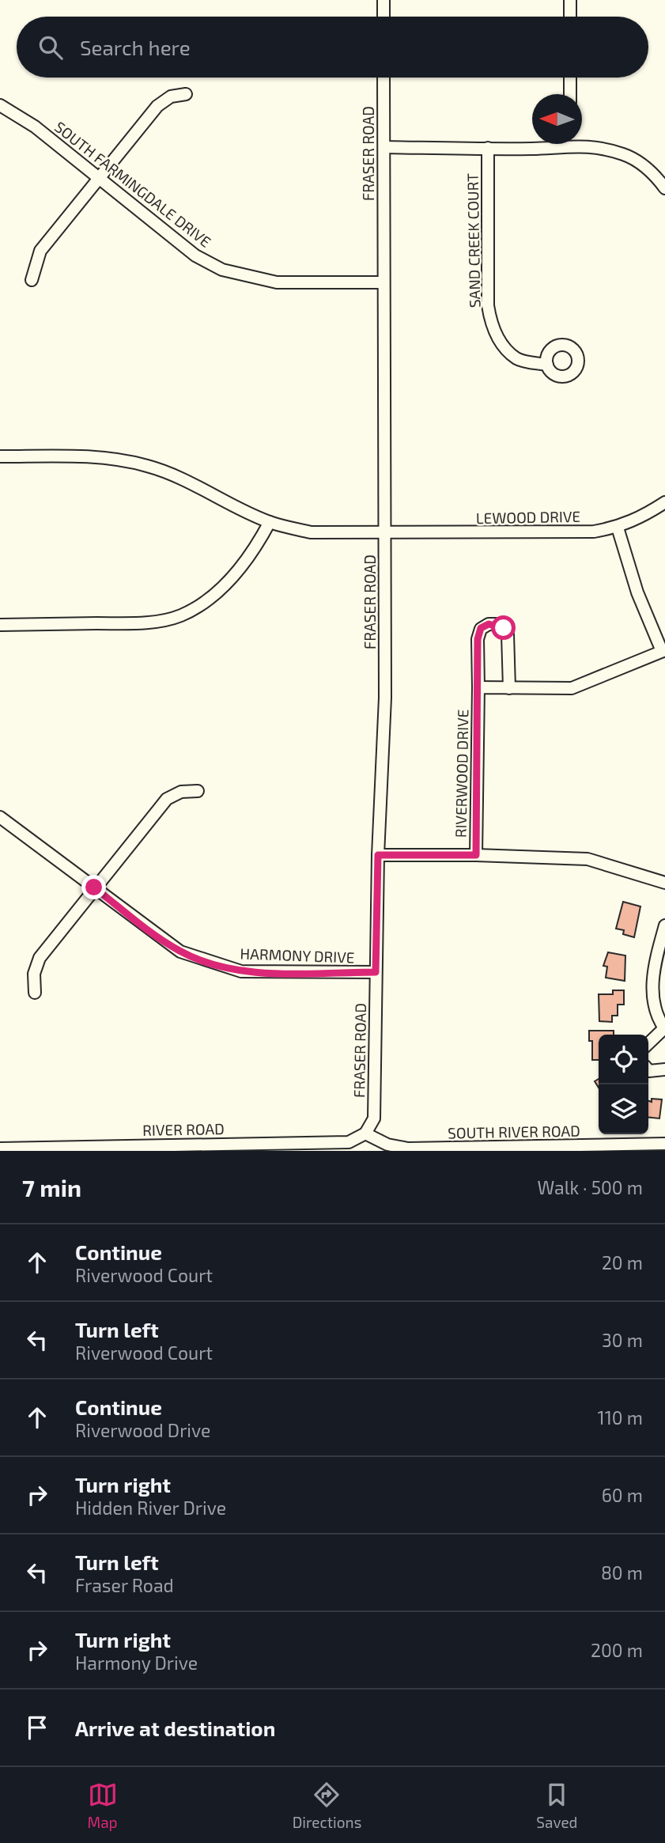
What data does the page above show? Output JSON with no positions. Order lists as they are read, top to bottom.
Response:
{
  "streets": {
    "street": [
      "FRASER ROAD",
      "SOUTH FARMINGDALE DRIVE",
      "SAND CREEK COURT",
      "LEWOOD DRIVE",
      "RIVERWOOD DRIVE",
      "HARMONY DRIVE",
      "RIVER ROAD",
      "SOUTH RIVER ROAD"
    ]
  },
  "crossings": [
    ["FRASER ROAD", "SOUTH FARMINGDALE DRIVE"],
    ["FRASER ROAD", "LEWOOD DRIVE"],
    ["FRASER ROAD", "HARMONY DRIVE"],
    ["FRASER ROAD", "RIVER ROAD"],
    ["FRASER ROAD", "SOUTH RIVER ROAD"],
    ["RIVER ROAD", "SOUTH RIVER ROAD"]
  ],
  "north": "left",
  "page": {
    "search": "Search here",
    "heading": ["7 min", "Walk · 500 m"],
    "list": [
      ["Continue", "Riverwood Court", "20 m"],
      ["Turn left", "Riverwood Court", "30 m"],
      ["Continue", "Riverwood Drive", "110 m"],
      ["Turn right", "Hidden River Drive", "60 m"],
      ["Turn left", "Fraser Road", "80 m"],
      ["Turn right", "Harmony Drive", "200 m"],
      "Arrive at destination"
    ],
    "nav": ["Map", "Directions", "Saved"]
  }
}
